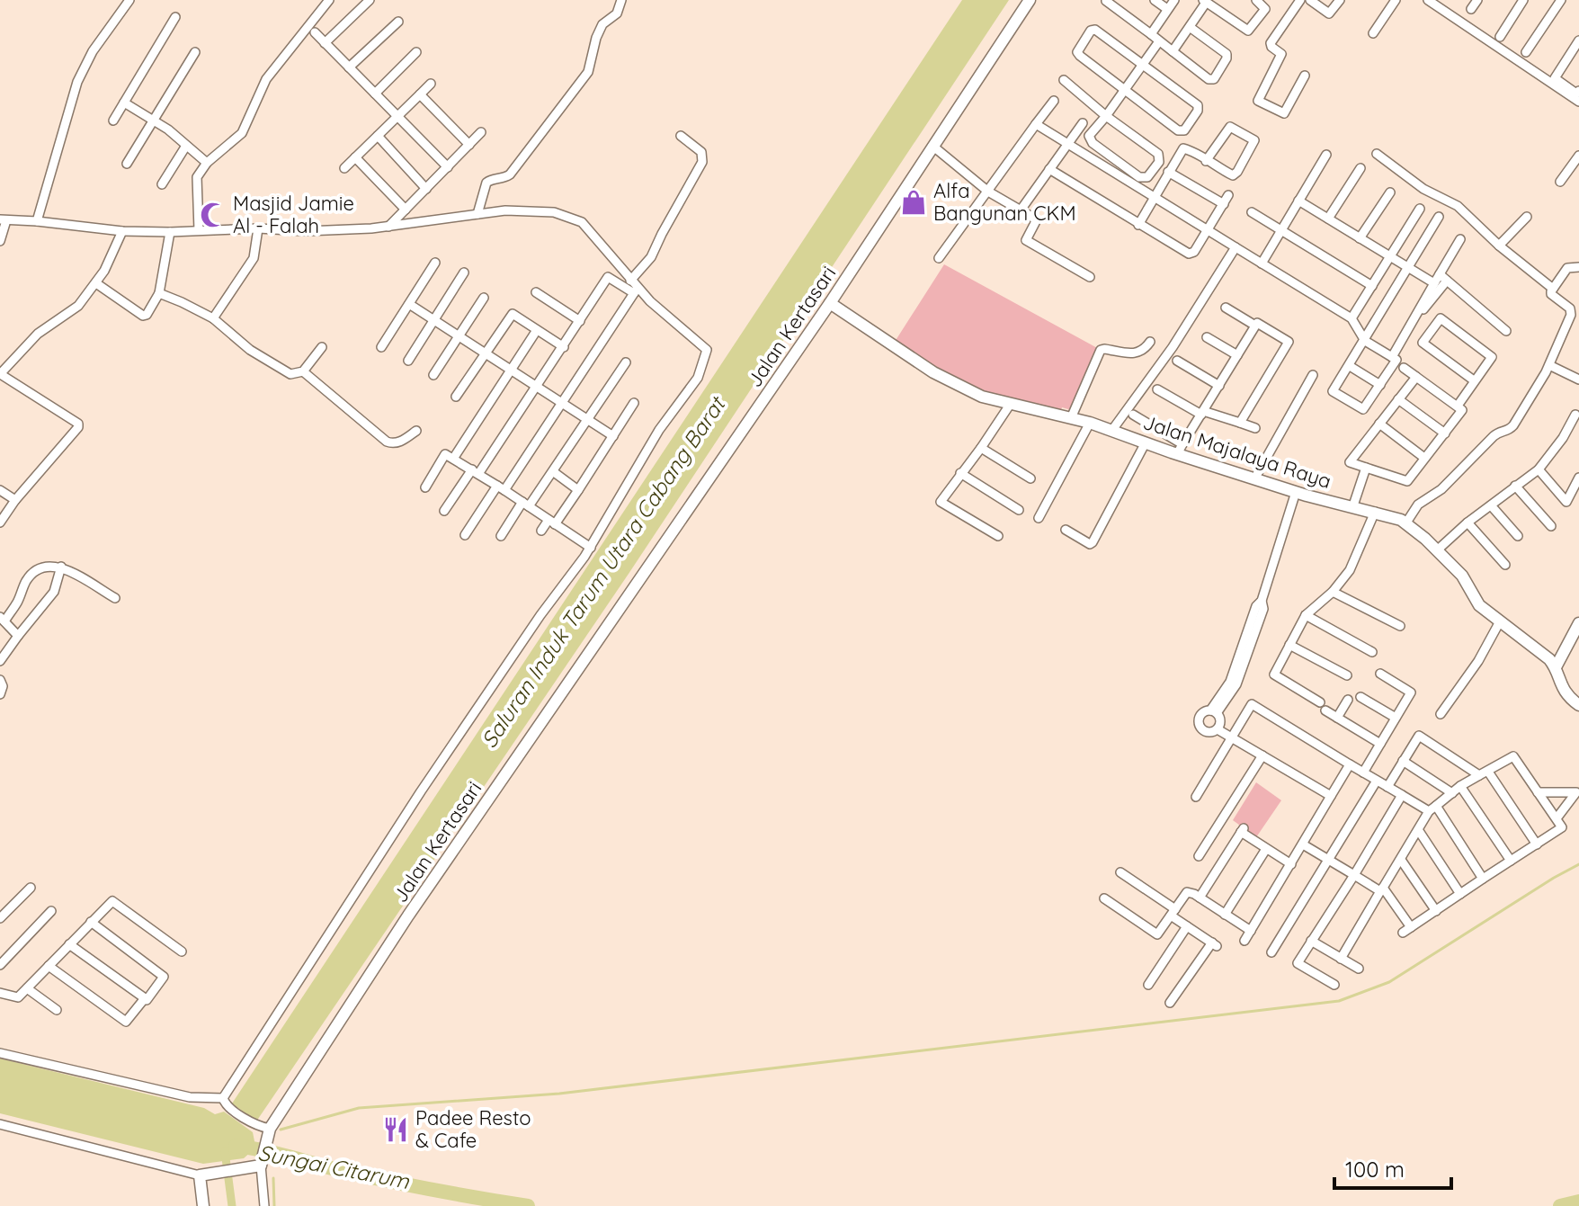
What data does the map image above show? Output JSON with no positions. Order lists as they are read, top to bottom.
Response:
{
  "streets": {
    "street": ["Jalan Kertasari", "Jalan Majalaya Raya"]
  },
  "crossings": [
    ["Jalan Kertasari", "Jalan Majalaya Raya"]
  ],
  "water": ["Saluran Induk Tarum Utara Cabang Barat", "Sungai Citarum"],
  "places": {
    "shop": ["Alfa Bangunan CKM"],
    "mosque": ["Masjid Jamie Al - Falah"],
    "restaurant": ["Padee Resto & Cafe"]
  },
  "scale_bar": "100 m"
}
